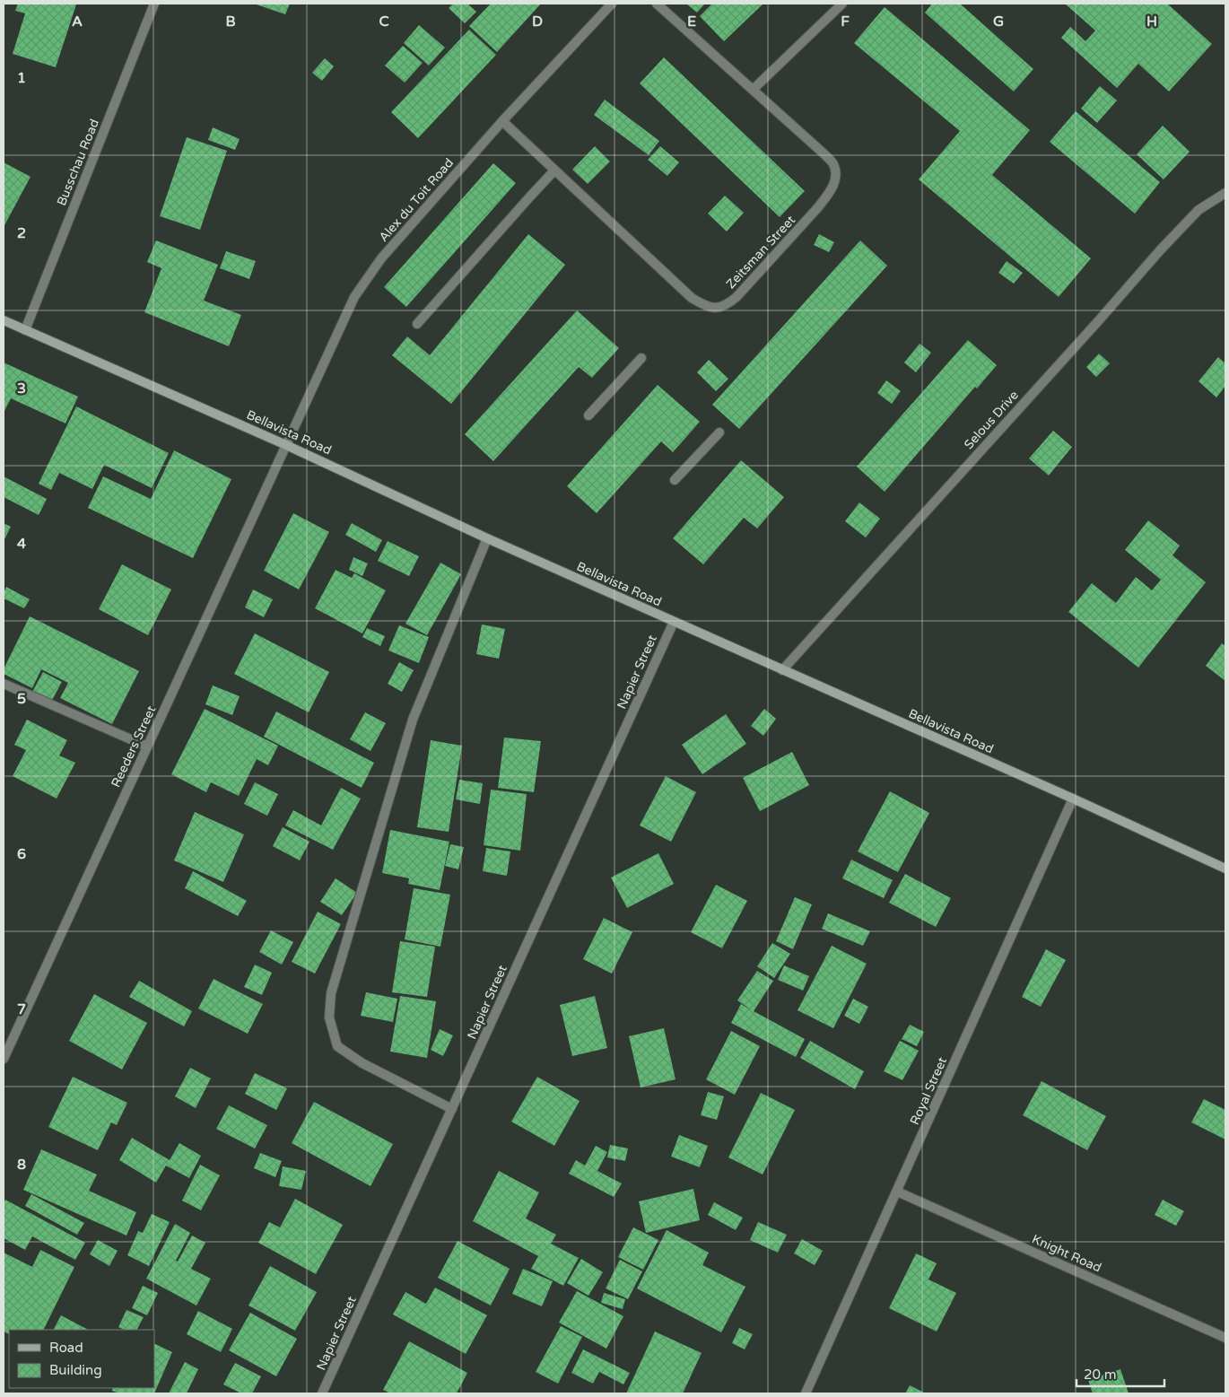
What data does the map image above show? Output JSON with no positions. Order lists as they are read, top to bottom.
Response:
{
  "streets": {
    "street": [
      "Busschau Road",
      "Alex du Toit Road",
      "Zeitsman Street",
      "Selous Drive",
      "Bellavista Road",
      "Napier Street",
      "Reeders Street",
      "Royal Street",
      "Knight Road"
    ]
  },
  "crossings": [
    ["Busschau Road", "Bellavista Road"],
    ["Alex du Toit Road", "Zeitsman Street"],
    ["Alex du Toit Road", "Bellavista Road"],
    ["Alex du Toit Road", "Reeders Street"],
    ["Selous Drive", "Bellavista Road"],
    ["Bellavista Road", "Napier Street"],
    ["Bellavista Road", "Reeders Street"],
    ["Bellavista Road", "Royal Street"],
    ["Royal Street", "Knight Road"]
  ],
  "legend": ["Road", "Building"],
  "scale_bar": "20 m",
  "grid": {
    "columns": [
      "A",
      "B",
      "C",
      "D",
      "E",
      "F",
      "G",
      "H"
    ],
    "rows": [
      "1",
      "2",
      "3",
      "4",
      "5",
      "6",
      "7",
      "8"
    ]
  }
}
